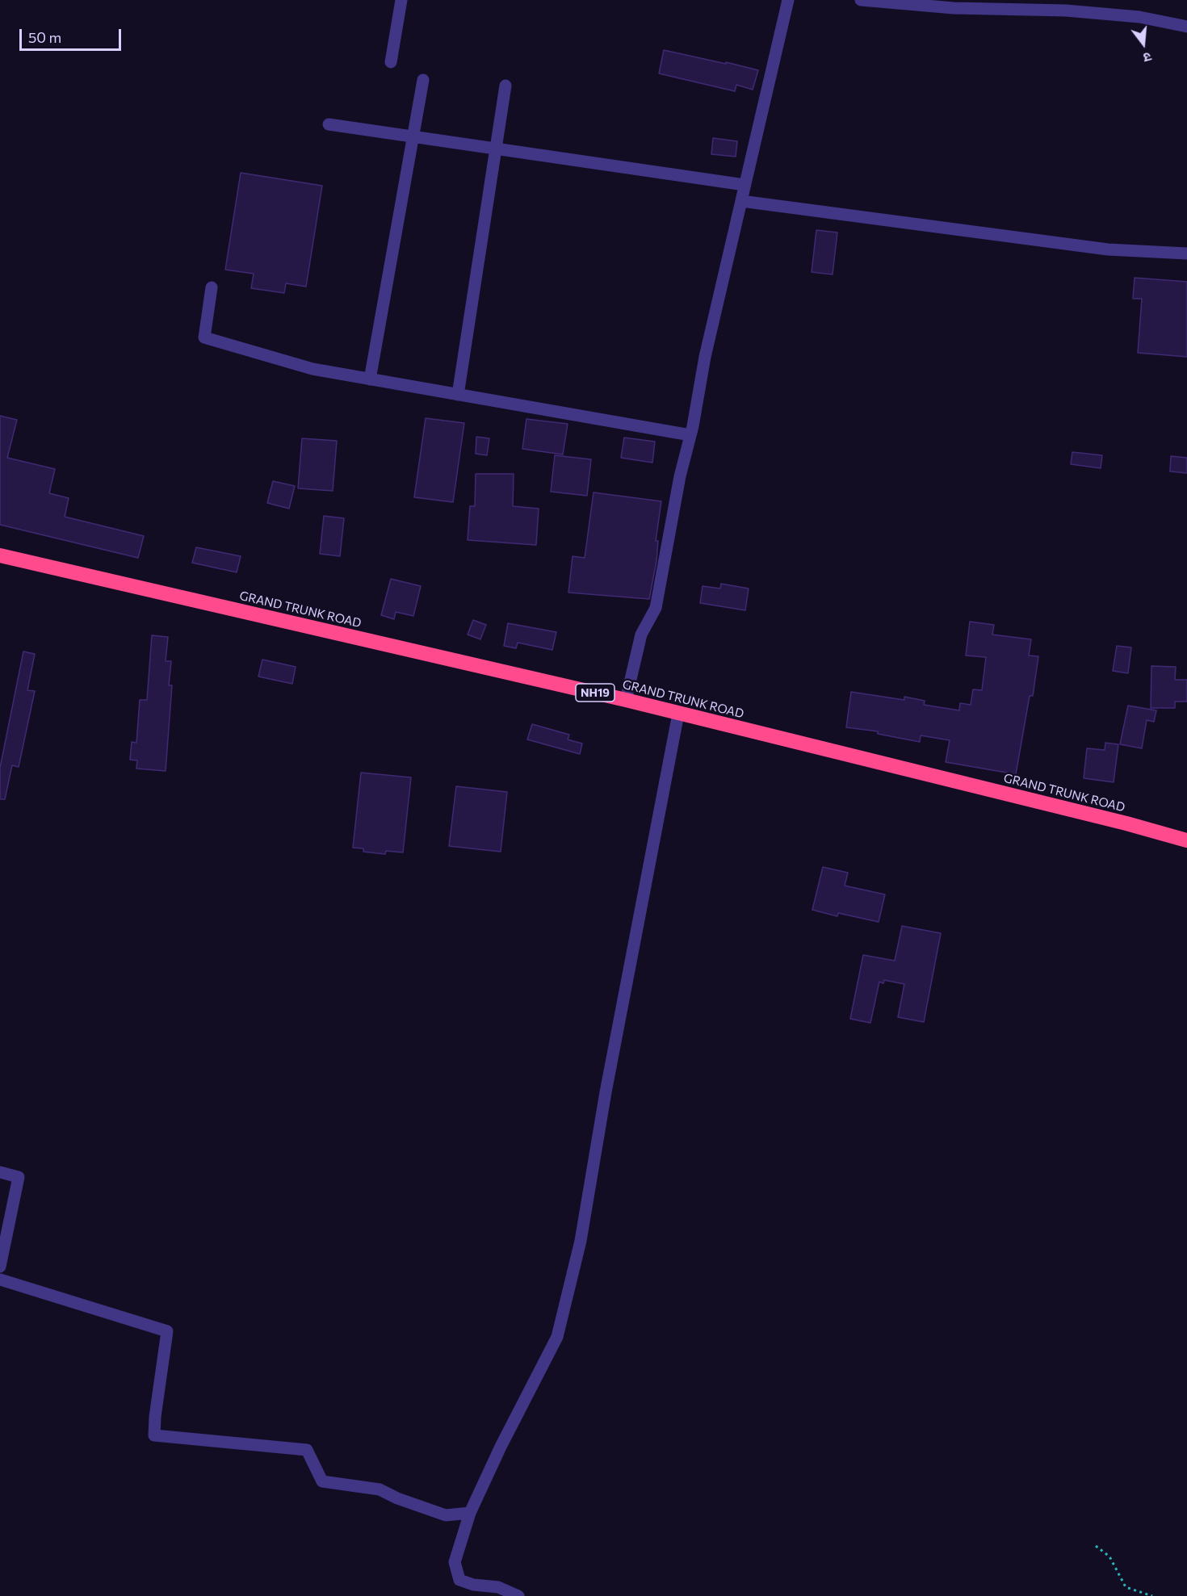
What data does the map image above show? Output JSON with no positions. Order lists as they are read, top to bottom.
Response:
{
  "streets": {
    "highway": ["GRAND TRUNK ROAD", "NH19"]
  },
  "scale_bar": "50 m",
  "north": "bottom"
}
